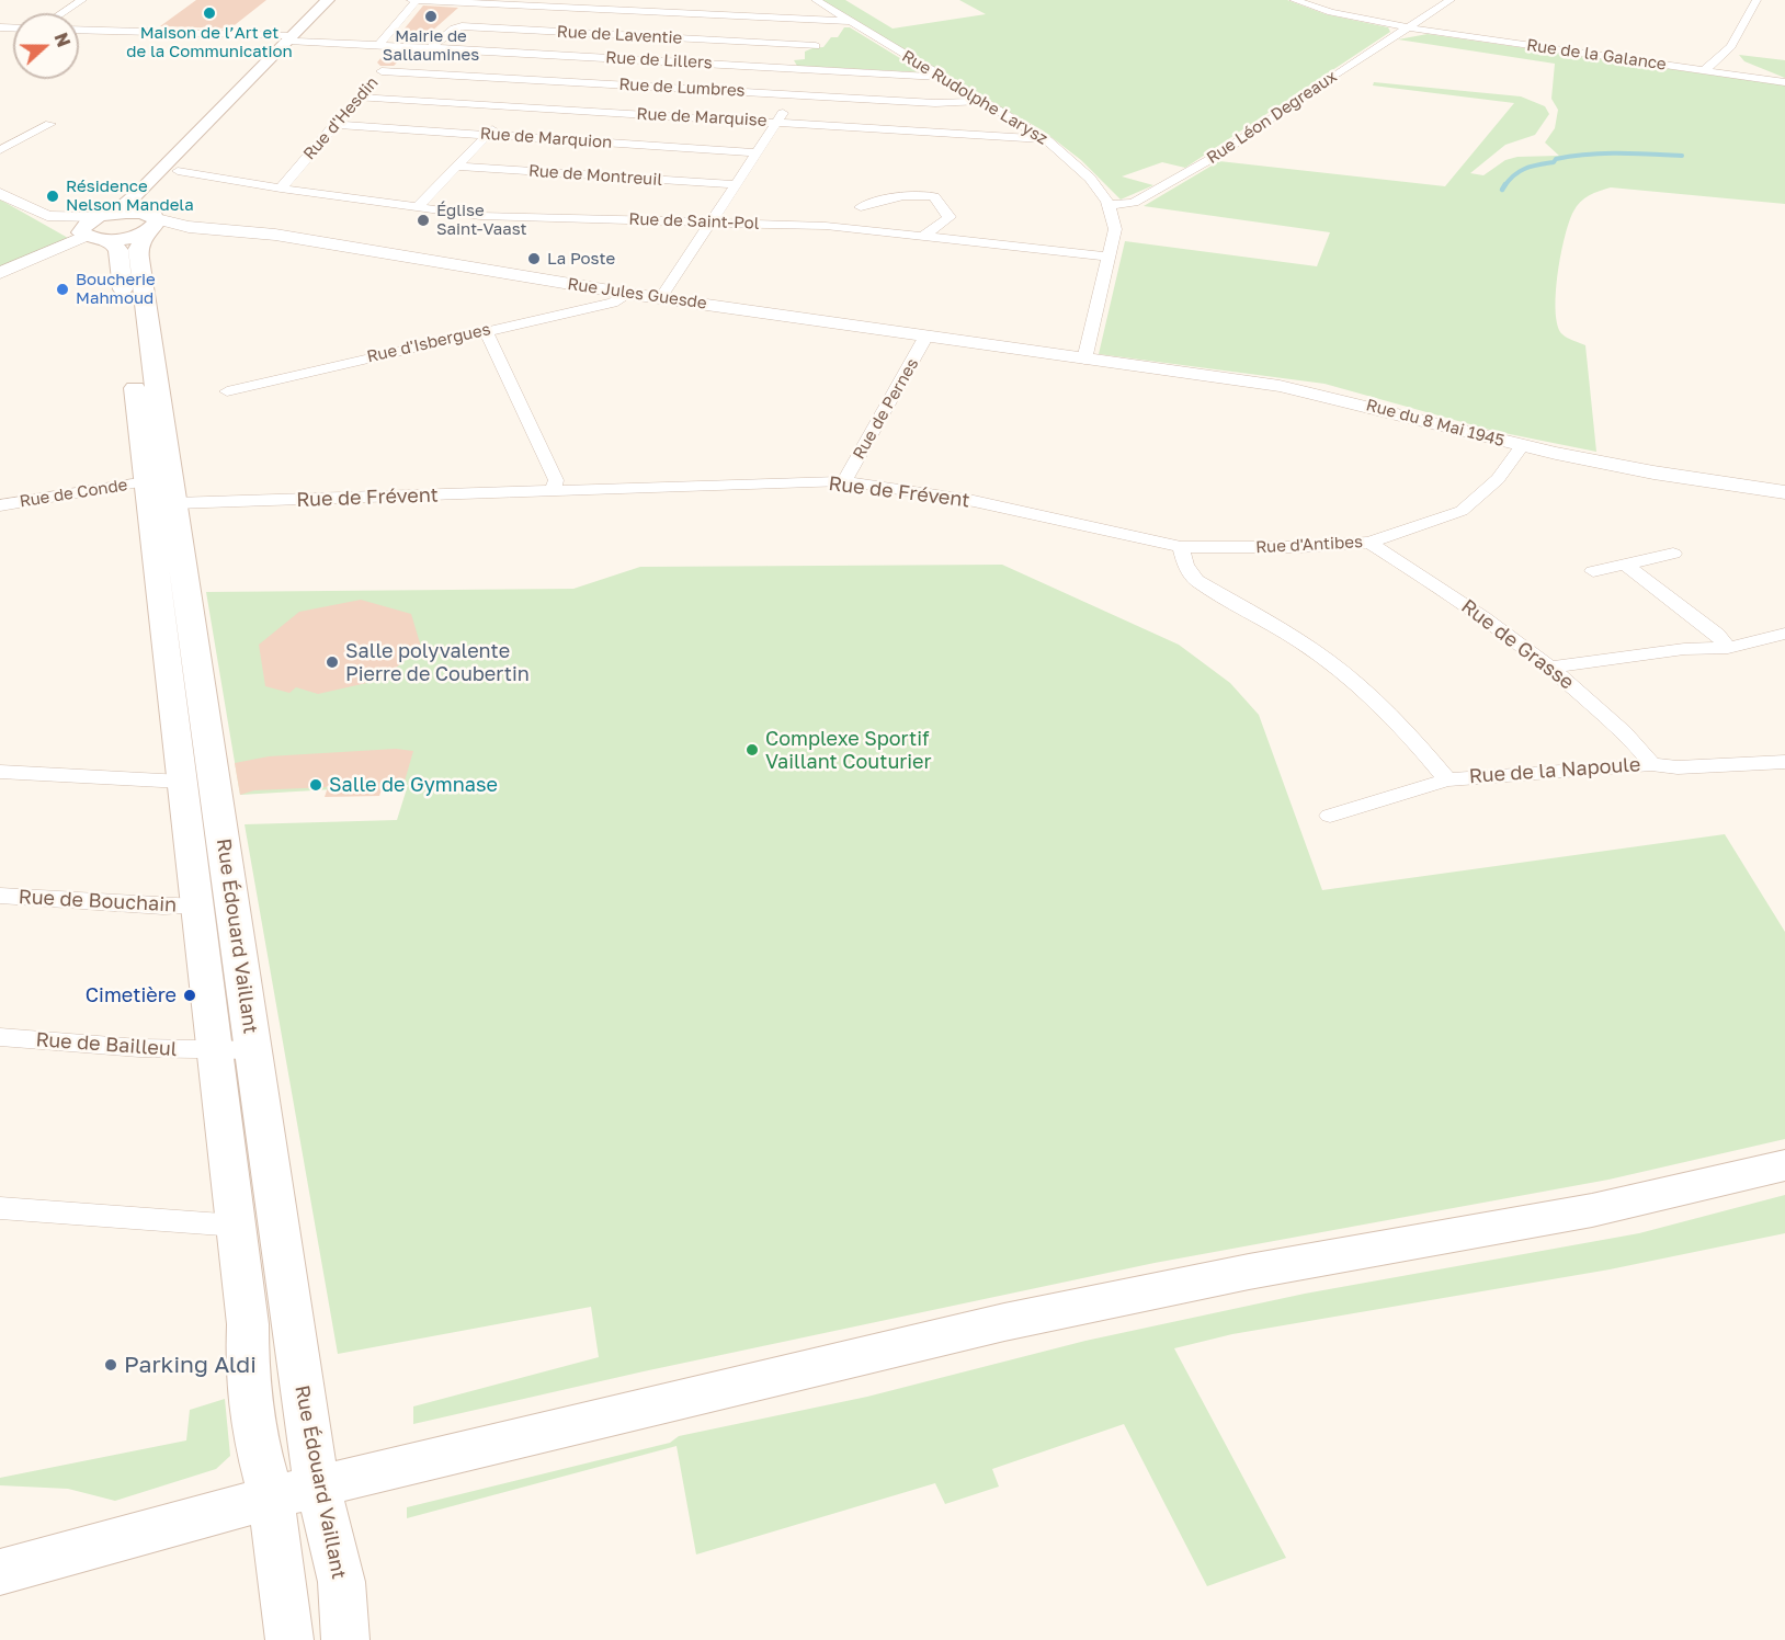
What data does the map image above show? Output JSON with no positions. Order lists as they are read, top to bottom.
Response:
{
  "streets": {
    "main road": ["Rue Édouard Vaillant"],
    "street": [
      "Rue de Laventie",
      "Rue de la Galance",
      "Rue de Lillers",
      "Rue de Lumbres",
      "Rue Rudolphe Larysz",
      "Rue de Marquise",
      "Rue Léon Degreaux",
      "Rue d'Hesdin",
      "Rue de Marquion",
      "Rue de Montreuil",
      "Rue de Saint-Pol",
      "Rue Jules Guesde",
      "Rue d'Isbergues",
      "Rue de Pernes",
      "Rue du 8 Mai 1945",
      "Rue de Frévent",
      "Rue de Conde",
      "Rue d'Antibes",
      "Rue de Grasse",
      "Rue de la Napoule",
      "Rue de Bouchain",
      "Rue de Bailleul"
    ]
  },
  "crossings": [
    ["Rue de Laventie", "Rue de Lillers"],
    ["Rue de la Galance", "Rue Léon Degreaux"],
    ["Rue de Lillers", "Rue Rudolphe Larysz"],
    ["Rue de Lillers", "Rue d'Hesdin"],
    ["Rue de Lillers", "Rue Édouard Vaillant"],
    ["Rue de Lumbres", "Rue Rudolphe Larysz"],
    ["Rue de Lumbres", "Rue de Marquise"],
    ["Rue de Lumbres", "Rue d'Hesdin"],
    ["Rue Rudolphe Larysz", "Rue de Marquise"],
    ["Rue Rudolphe Larysz", "Rue Léon Degreaux"],
    ["Rue de Marquise", "Rue d'Hesdin"],
    ["Rue d'Hesdin", "Rue de Marquion"],
    ["Rue d'Hesdin", "Rue de Saint-Pol"],
    ["Rue Jules Guesde", "Rue d'Isbergues"],
    ["Rue Jules Guesde", "Rue de Pernes"],
    ["Rue Jules Guesde", "Rue du 8 Mai 1945"],
    ["Rue Jules Guesde", "Rue Édouard Vaillant"],
    ["Rue de Pernes", "Rue de Frévent"],
    ["Rue du 8 Mai 1945", "Rue d'Antibes"],
    ["Rue de Frévent", "Rue d'Antibes"],
    ["Rue de Frévent", "Rue Édouard Vaillant"],
    ["Rue de Conde", "Rue Édouard Vaillant"],
    ["Rue d'Antibes", "Rue de Grasse"],
    ["Rue de Grasse", "Rue de la Napoule"],
    ["Rue de Bouchain", "Rue Édouard Vaillant"],
    ["Rue Édouard Vaillant", "Rue de Bailleul"]
  ],
  "places": [
    "Maison de l’Art et de la Communication",
    "Mairie de Sallaumines",
    "Résidence Nelson Mandela",
    "Église Saint-Vaast",
    "La Poste",
    "Boucherie Mahmoud",
    "Salle polyvalente Pierre de Coubertin",
    "Complexe Sportif Vaillant Couturier",
    "Salle de Gymnase",
    "Cimetière",
    "Parking Aldi"
  ],
  "north": "right"
}
